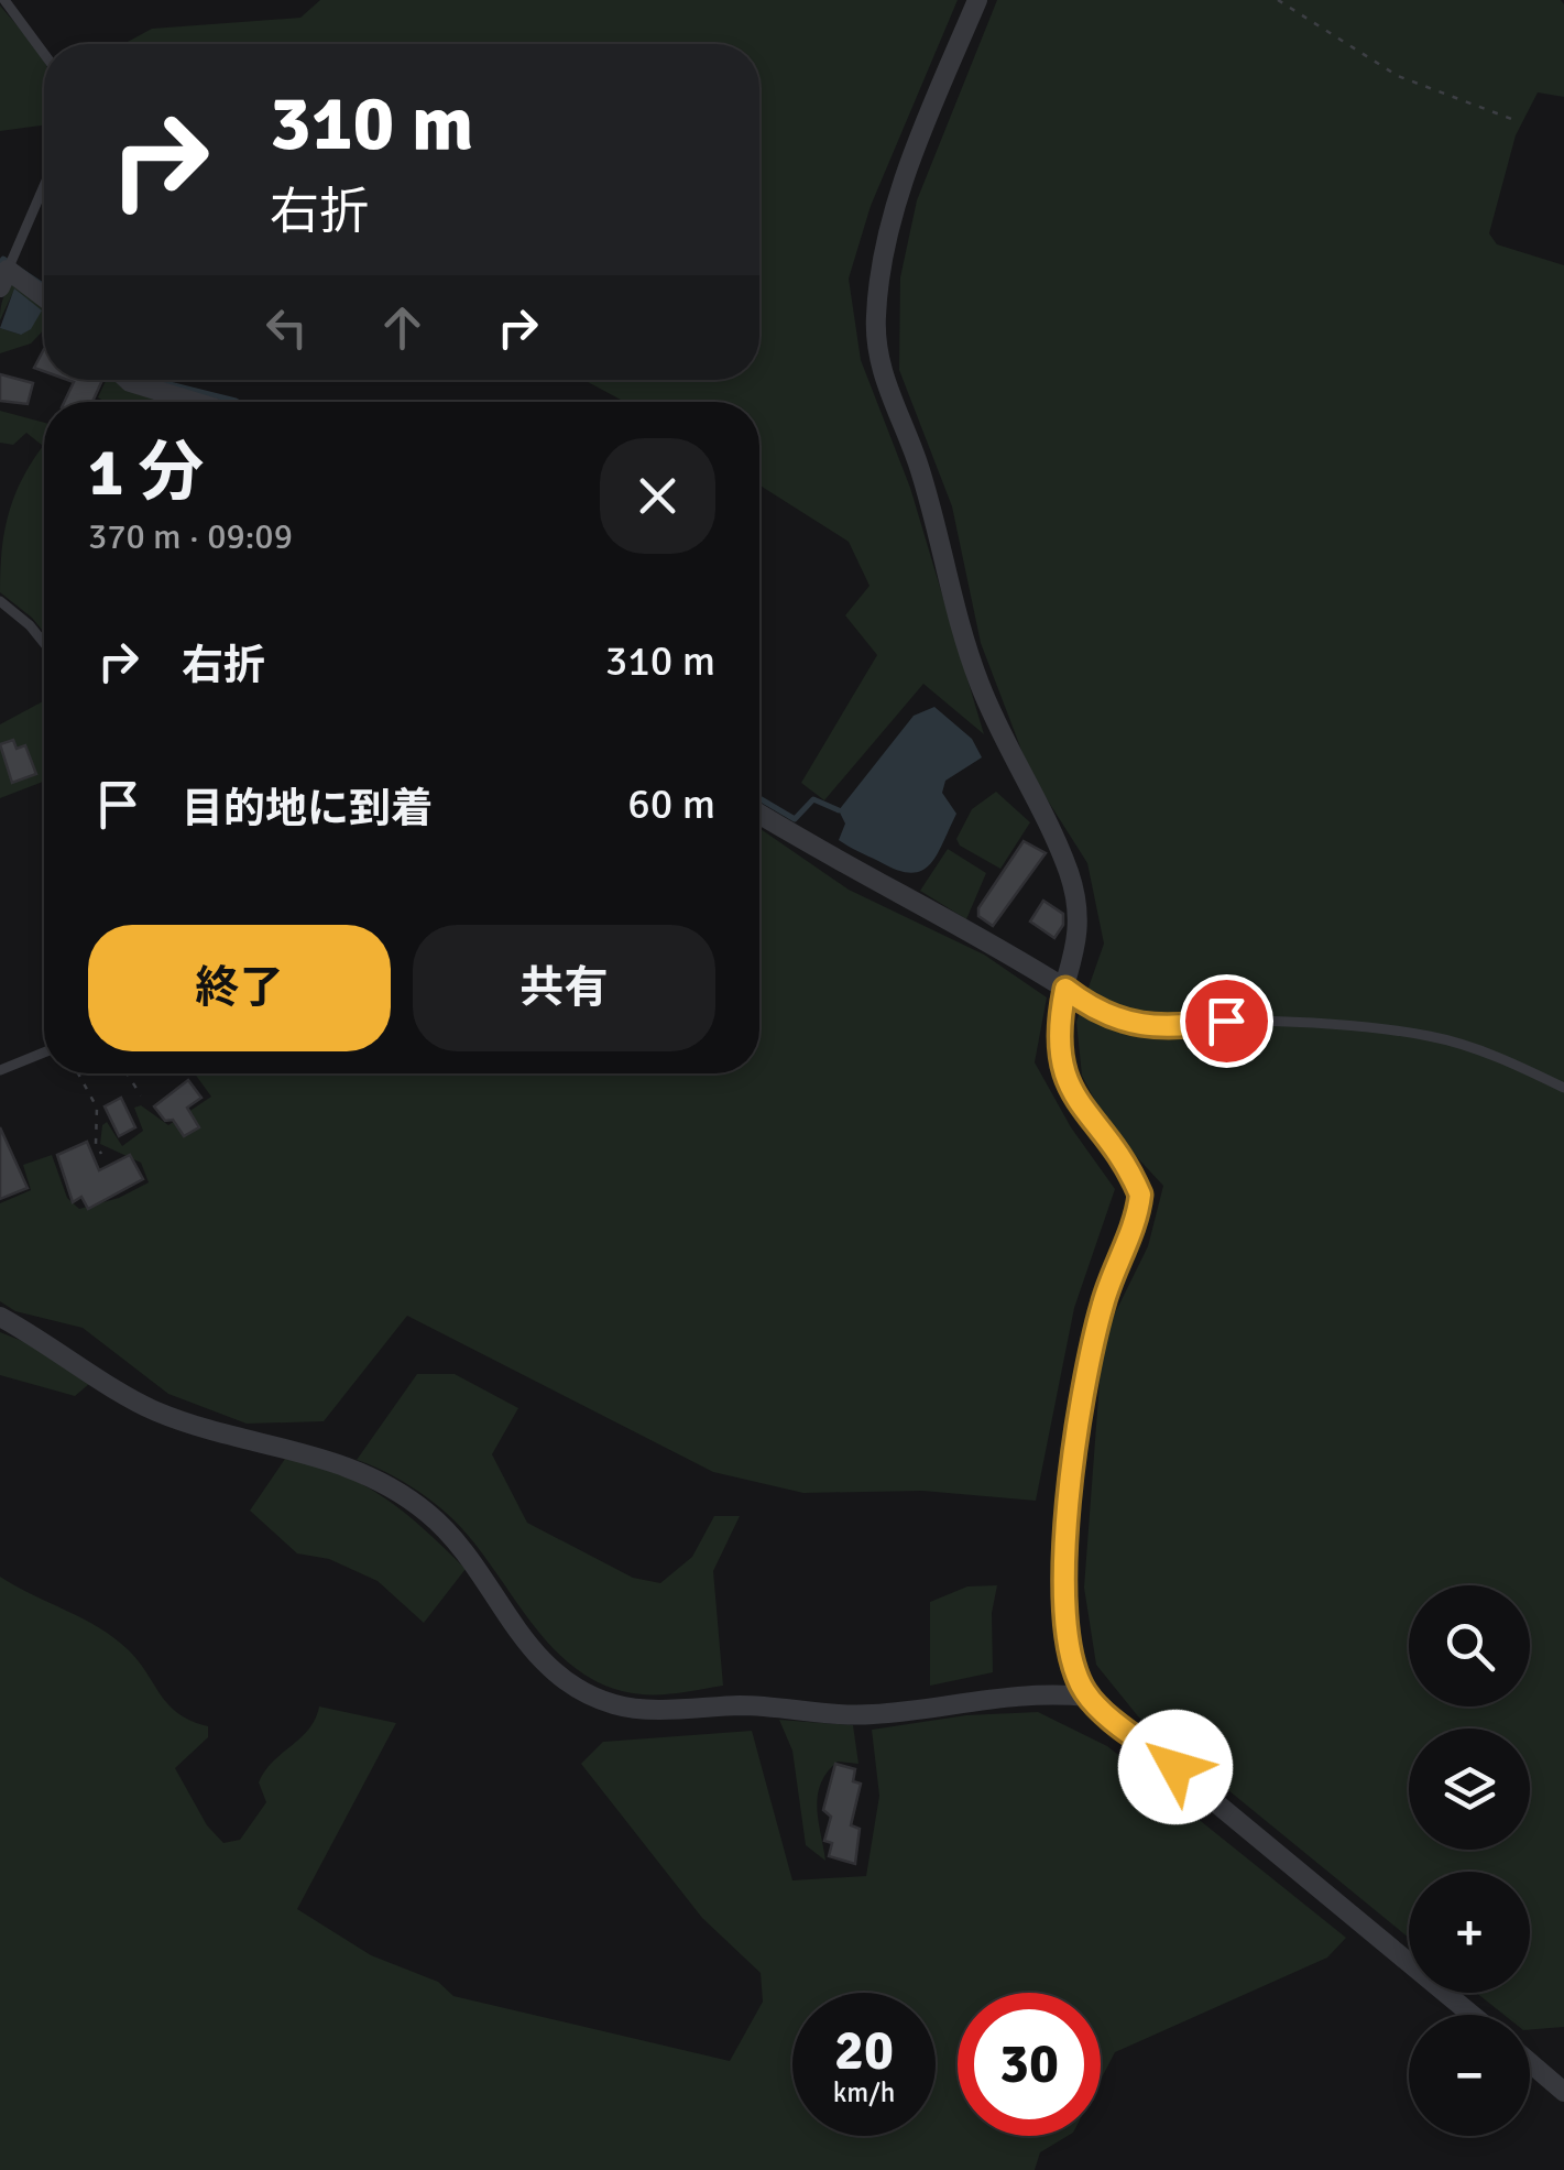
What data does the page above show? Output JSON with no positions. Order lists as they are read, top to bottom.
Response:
{
  "page": {
    "turn": ["310 m", "右折"],
    "heading": ["1 分", "370 m · 09:09"],
    "list": [
      {
        "name": "右折",
        "value": "310 m"
      },
      {
        "name": "目的地に到着",
        "value": "60 m"
      }
    ],
    "buttons": ["終了", "共有"],
    "map_buttons": ["+", "−"],
    "speed": "20 km/h",
    "limit": "30"
  }
}
